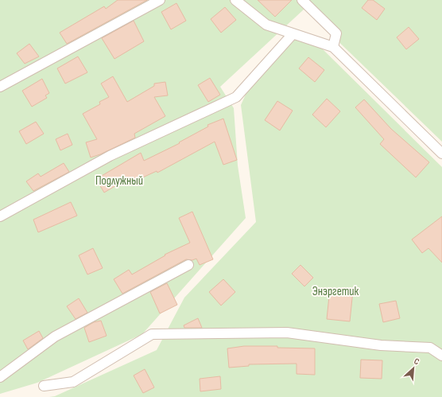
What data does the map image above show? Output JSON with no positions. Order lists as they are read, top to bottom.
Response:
{
  "parks": ["Подлужный", "Энэргетик"],
  "north": "top right"
}
